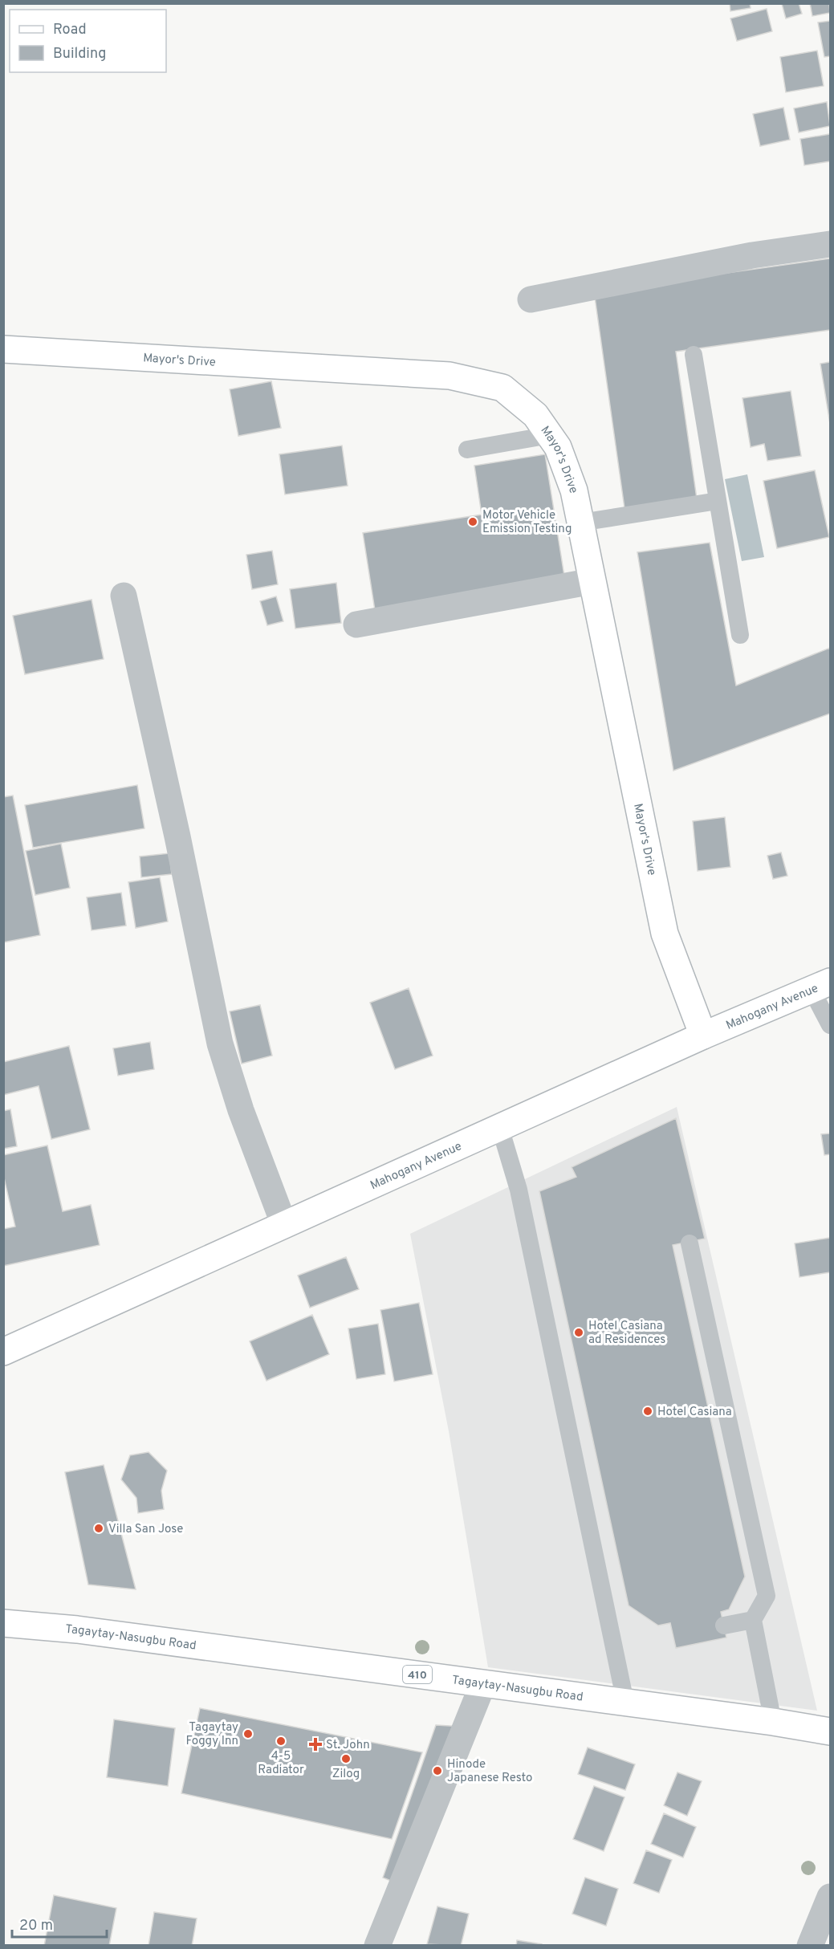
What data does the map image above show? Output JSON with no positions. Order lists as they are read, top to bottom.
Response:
{
  "streets": {
    "main road": [
      "Mayor's Drive",
      "Mahogany Avenue",
      "Tagaytay-Nasugbu Road",
      "410"
    ]
  },
  "crossings": [
    ["Mayor's Drive", "Mahogany Avenue"]
  ],
  "places": {
    "other": [
      "Motor Vehicle Emission Testing",
      "Hotel Casiana ad Residences",
      "Hotel Casiana",
      "Villa San Jose",
      "Tagaytay Foggy Inn",
      "4-5 Radiator",
      "Zilog",
      "Hinode Japanese Resto"
    ],
    "health": ["St. John"]
  },
  "legend": ["Road", "Building"],
  "scale_bar": "20 m"
}
